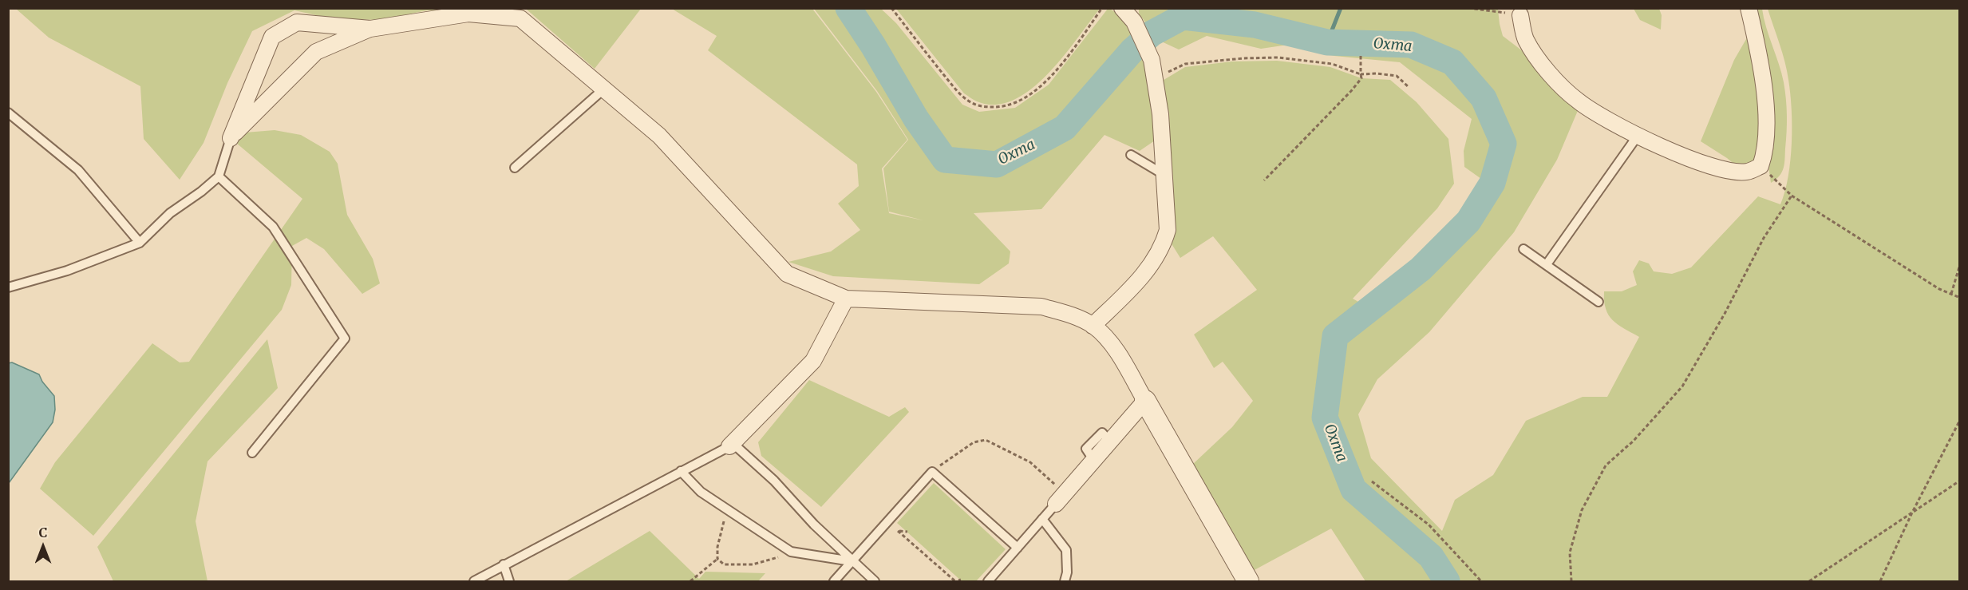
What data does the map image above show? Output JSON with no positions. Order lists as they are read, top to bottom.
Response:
{
  "water": ["Охта"],
  "north": "top"
}
